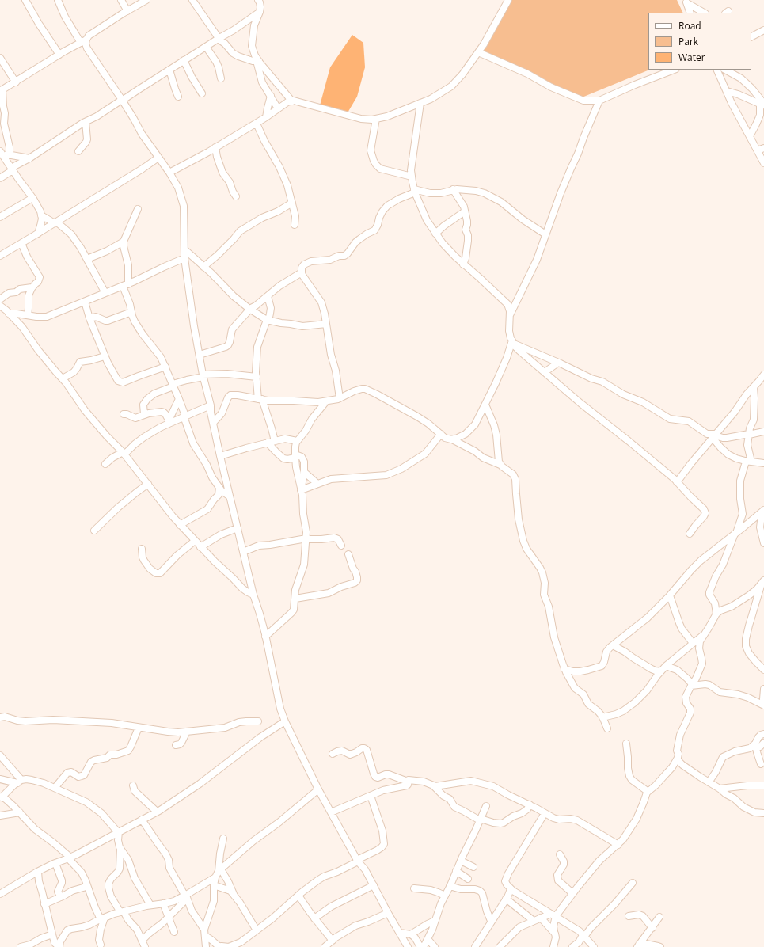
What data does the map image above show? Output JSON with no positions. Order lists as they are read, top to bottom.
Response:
{
  "legend": ["Road", "Park", "Water"]
}
